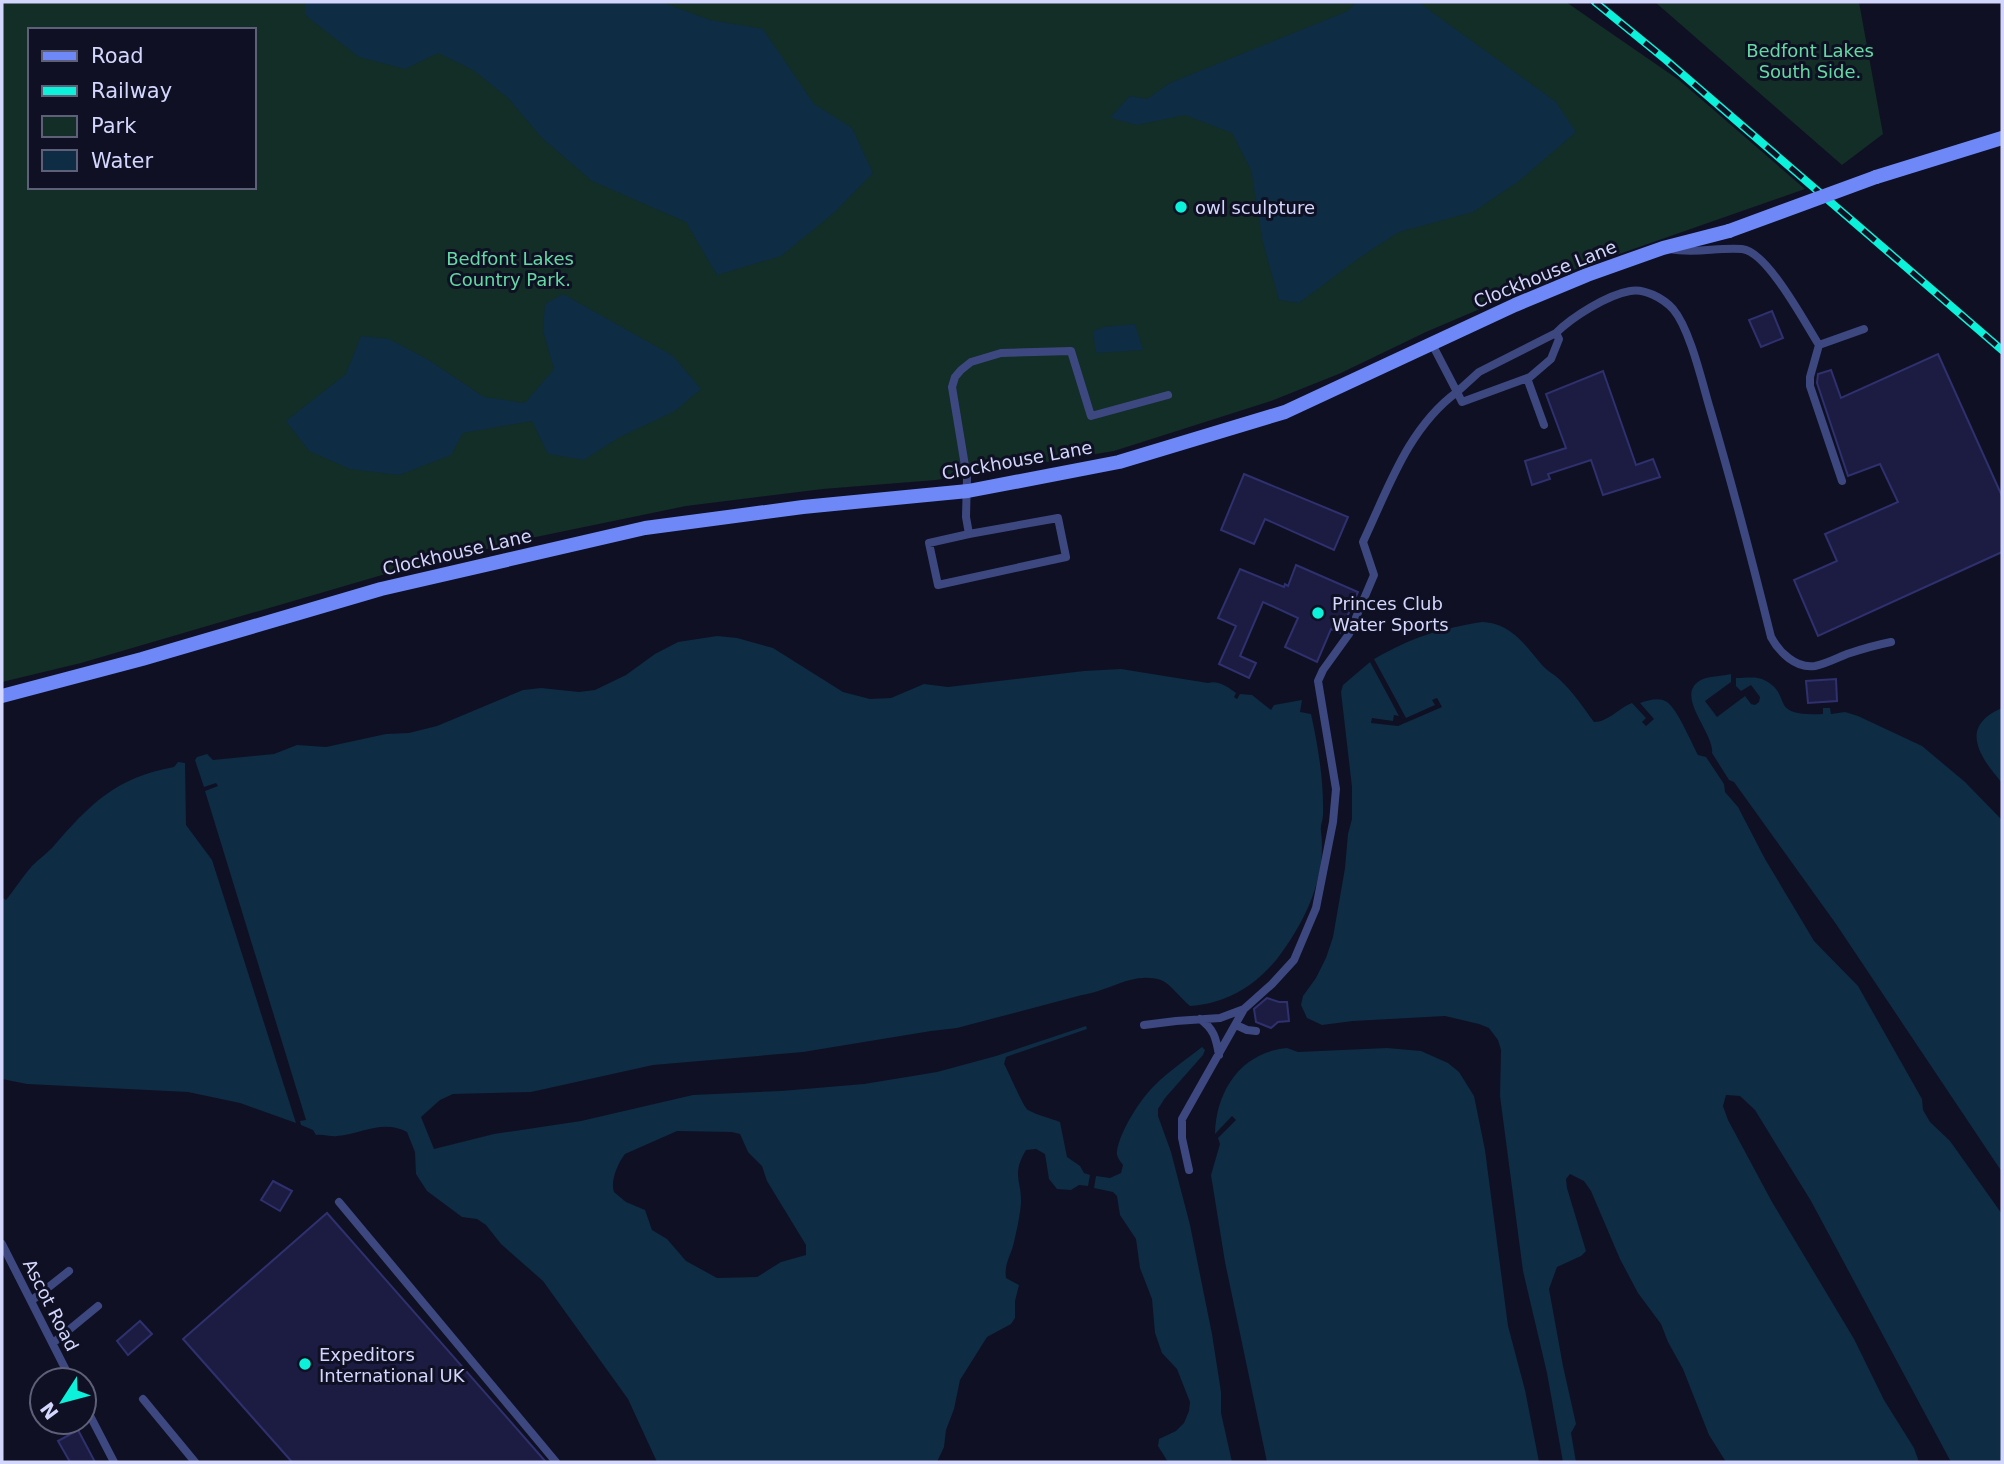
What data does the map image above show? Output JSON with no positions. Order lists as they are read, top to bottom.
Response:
{
  "streets": {
    "main road": ["Clockhouse Lane"],
    "lane": ["Ascot Road"]
  },
  "parks": ["Bedfont Lakes South Side.", "Bedfont Lakes Country Park."],
  "places": ["owl sculpture", "Princes Club Water Sports", "Expeditors International UK"],
  "legend": [
    "Road",
    "Railway",
    "Park",
    "Water"
  ],
  "north": "bottom left"
}
